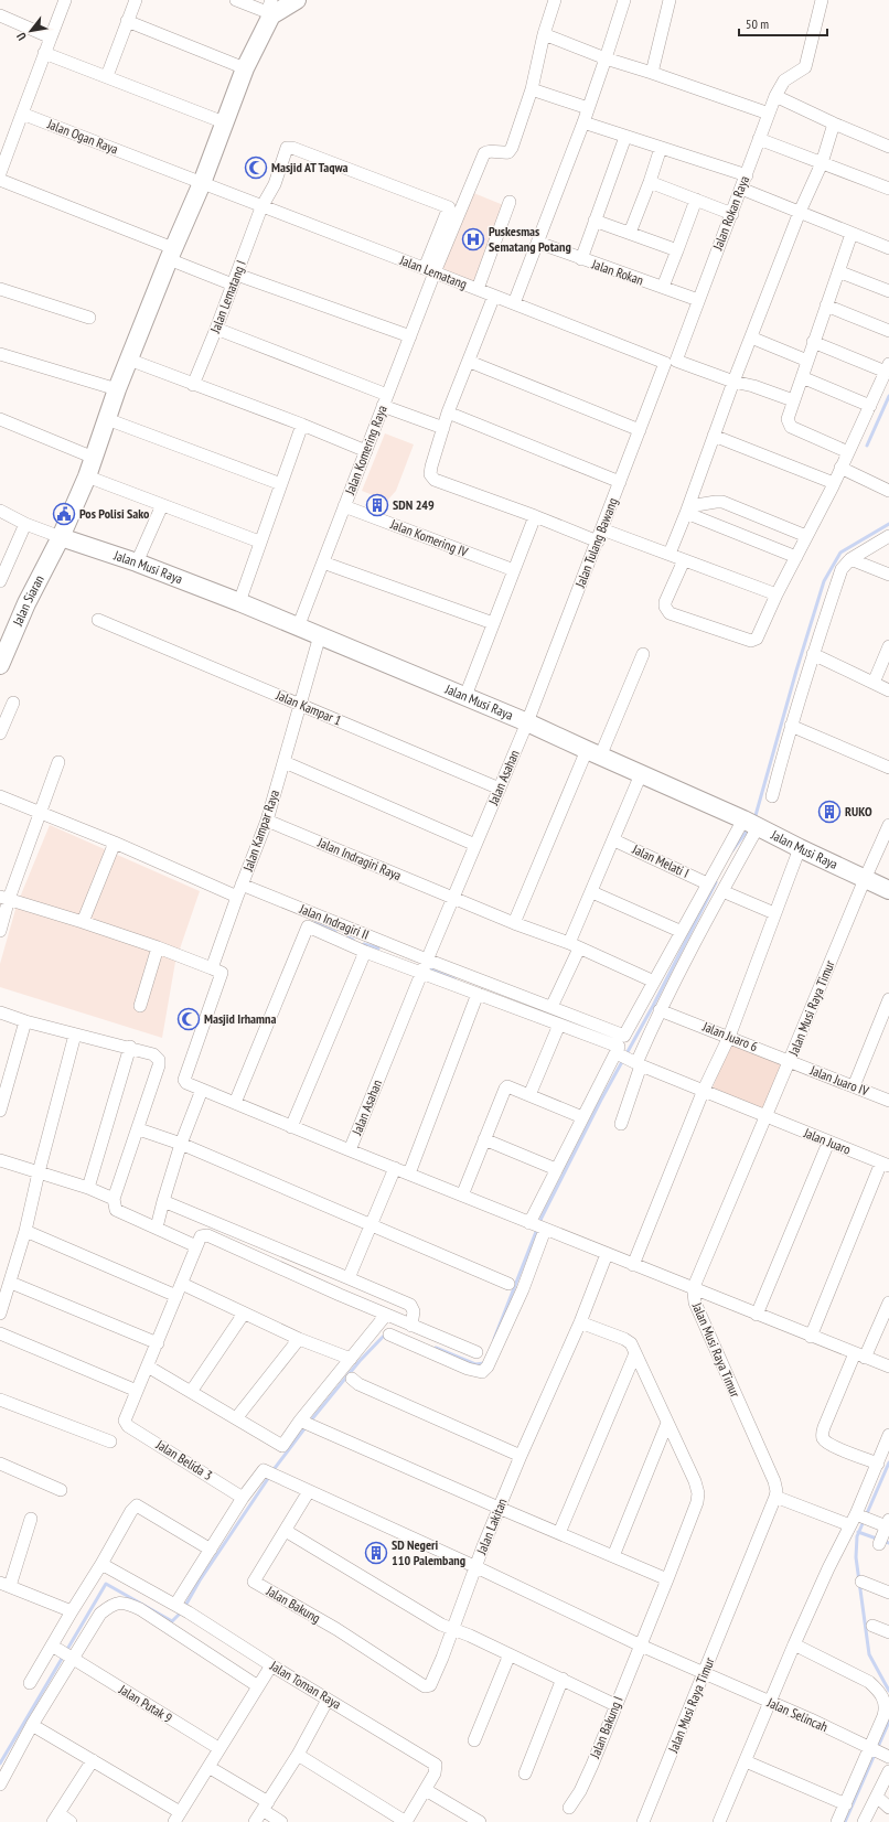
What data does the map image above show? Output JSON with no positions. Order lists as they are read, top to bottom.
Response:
{
  "streets": {
    "street": [
      "Jalan Ogan Raya",
      "Jalan Rokan Raya",
      "Jalan Lematang",
      "Jalan Rokan",
      "Jalan Lematang I",
      "Jalan Komering Raya",
      "Jalan Komering IV",
      "Jalan Tulang Bawang",
      "Jalan Musi Raya",
      "Jalan Siaran",
      "Jalan Kampar 1",
      "Jalan Asahan",
      "Jalan Kampar Raya",
      "Jalan Indragiri Raya",
      "Jalan Melati I",
      "Jalan Indragiri II",
      "Jalan Musi Raya Timur",
      "Jalan Juaro 6",
      "Jalan Juaro IV",
      "Jalan Juaro",
      "Jalan Belida 3",
      "Jalan Lakitan",
      "Jalan Bakung",
      "Jalan Toman Raya",
      "Jalan Putak 9",
      "Jalan Selincah",
      "Jalan Bakung I"
    ]
  },
  "crossings": [
    ["Jalan Ogan Raya", "Jalan Lematang"],
    ["Jalan Ogan Raya", "Jalan Siaran"],
    ["Jalan Rokan Raya", "Jalan Lematang"],
    ["Jalan Rokan Raya", "Jalan Rokan"],
    ["Jalan Rokan Raya", "Jalan Tulang Bawang"],
    ["Jalan Lematang", "Jalan Lematang I"],
    ["Jalan Lematang", "Jalan Komering Raya"],
    ["Jalan Lematang", "Jalan Tulang Bawang"],
    ["Jalan Lematang", "Jalan Siaran"],
    ["Jalan Lematang I", "Jalan Komering Raya"],
    ["Jalan Komering Raya", "Jalan Komering IV"],
    ["Jalan Komering Raya", "Jalan Musi Raya"],
    ["Jalan Tulang Bawang", "Jalan Musi Raya"],
    ["Jalan Tulang Bawang", "Jalan Asahan"],
    ["Jalan Musi Raya", "Jalan Siaran"],
    ["Jalan Musi Raya", "Jalan Asahan"],
    ["Jalan Musi Raya", "Jalan Kampar Raya"],
    ["Jalan Musi Raya", "Jalan Musi Raya Timur"],
    ["Jalan Kampar 1", "Jalan Asahan"],
    ["Jalan Kampar 1", "Jalan Kampar Raya"],
    ["Jalan Asahan", "Jalan Indragiri Raya"],
    ["Jalan Asahan", "Jalan Indragiri II"],
    ["Jalan Asahan", "Jalan Musi Raya Timur"],
    ["Jalan Asahan", "Jalan Lakitan"],
    ["Jalan Kampar Raya", "Jalan Indragiri Raya"],
    ["Jalan Kampar Raya", "Jalan Indragiri II"],
    ["Jalan Indragiri II", "Jalan Juaro"],
    ["Jalan Musi Raya Timur", "Jalan Juaro 6"],
    ["Jalan Musi Raya Timur", "Jalan Juaro IV"],
    ["Jalan Musi Raya Timur", "Jalan Juaro"],
    ["Jalan Musi Raya Timur", "Jalan Lakitan"],
    ["Jalan Musi Raya Timur", "Jalan Selincah"],
    ["Jalan Juaro 6", "Jalan Juaro IV"],
    ["Jalan Lakitan", "Jalan Selincah"],
    ["Jalan Lakitan", "Jalan Bakung I"]
  ],
  "places": {
    "mosque": ["Masjid AT Taqwa", "Masjid Irhamna"],
    "hospital": ["Puskesmas Sematang Potang"],
    "building": ["SDN 249", "RUKO", "SD Negeri 110 Palembang"],
    "public building": ["Pos Polisi Sako"]
  },
  "scale_bar": "50 m",
  "north": "bottom left"
}
